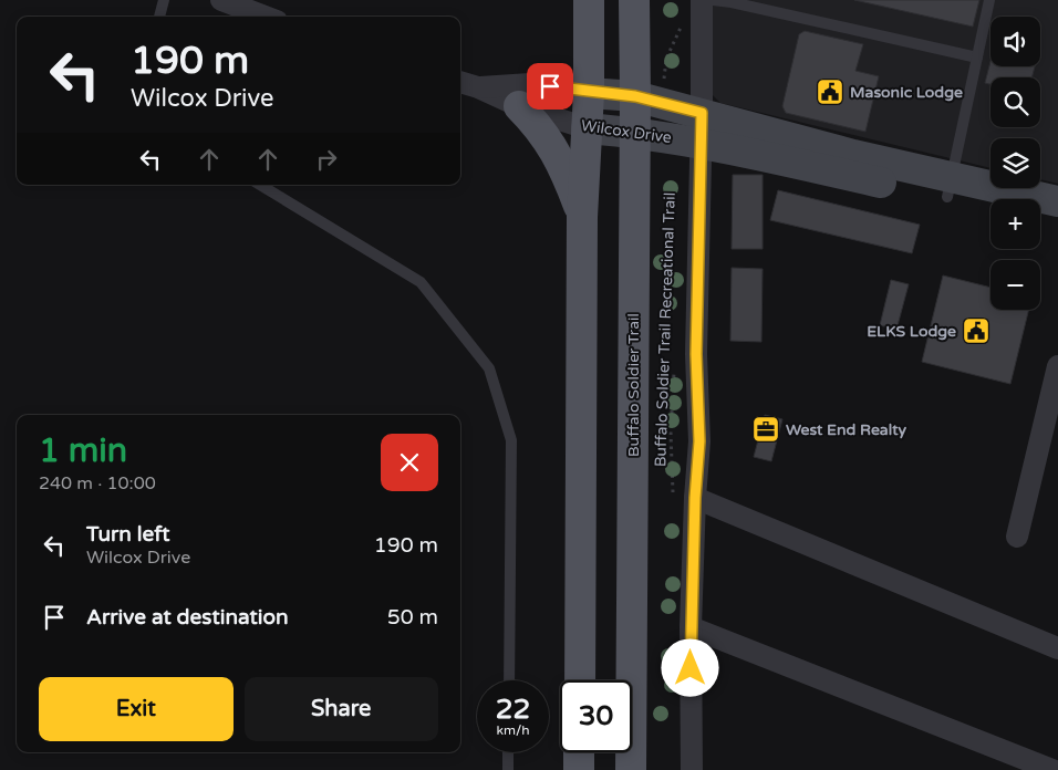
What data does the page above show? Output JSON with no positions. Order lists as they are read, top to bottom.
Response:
{
  "streets": {
    "main road": ["Buffalo Soldier Trail"],
    "street": ["Wilcox Drive"],
    "path": ["Buffalo Soldier Trail Recreational Trail"]
  },
  "crossings": [
    ["Wilcox Drive", "Buffalo Soldier Trail"]
  ],
  "places": {
    "public building": ["Masonic Lodge", "ELKS Lodge"],
    "office": ["West End Realty"]
  },
  "page": {
    "map_buttons": ["+", "−"],
    "turn": ["190 m", "Wilcox Drive"],
    "heading": ["1 min", "240 m · 10:00"],
    "list": [
      {
        "name": "Turn left",
        "note": "Wilcox Drive",
        "value": "190 m"
      },
      {
        "name": "Arrive at destination",
        "value": "50 m"
      }
    ],
    "buttons": ["Exit", "Share"],
    "speed": "22 km/h",
    "limit": "30"
  }
}
